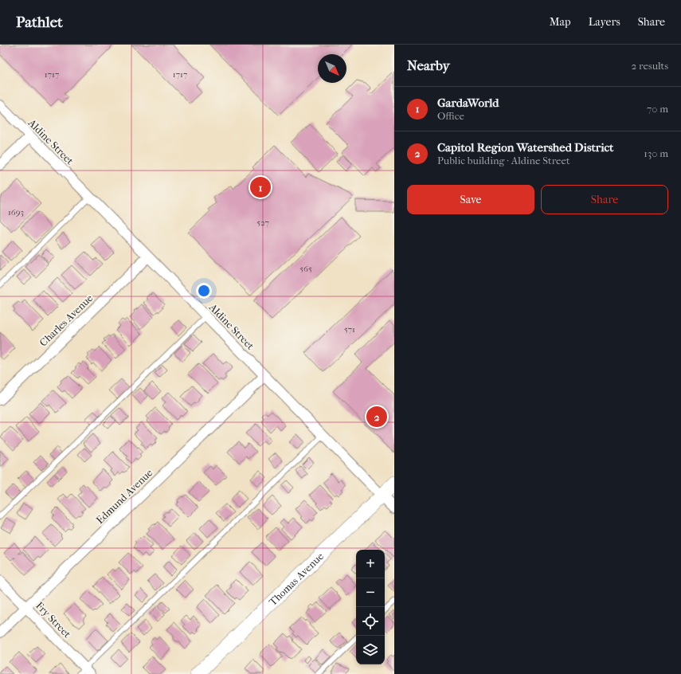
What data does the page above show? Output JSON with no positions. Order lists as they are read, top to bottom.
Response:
{
  "streets": {
    "street": [
      "Aldine Street",
      "Charles Avenue",
      "Edmund Avenue",
      "Thomas Avenue",
      "Fry Street"
    ]
  },
  "crossings": [
    ["Aldine Street", "Charles Avenue"],
    ["Aldine Street", "Edmund Avenue"],
    ["Aldine Street", "Thomas Avenue"],
    ["Edmund Avenue", "Fry Street"]
  ],
  "house_numbers": [
    "1717",
    "1717",
    "1693",
    "527",
    "565",
    "571"
  ],
  "north": "bottom right",
  "page": {
    "header": "Pathlet",
    "nav": ["Map", "Layers", "Share"],
    "heading": ["Nearby", "2 results"],
    "list": [
      {
        "mark": "1",
        "name": "GardaWorld",
        "note": "Office",
        "value": "70 m"
      },
      {
        "mark": "2",
        "name": "Capitol Region Watershed District",
        "note": "Public building · Aldine Street",
        "value": "130 m"
      }
    ],
    "pins": ["1", "2"],
    "buttons": ["Save", "Share"],
    "map_buttons": ["+", "−"]
  }
}
